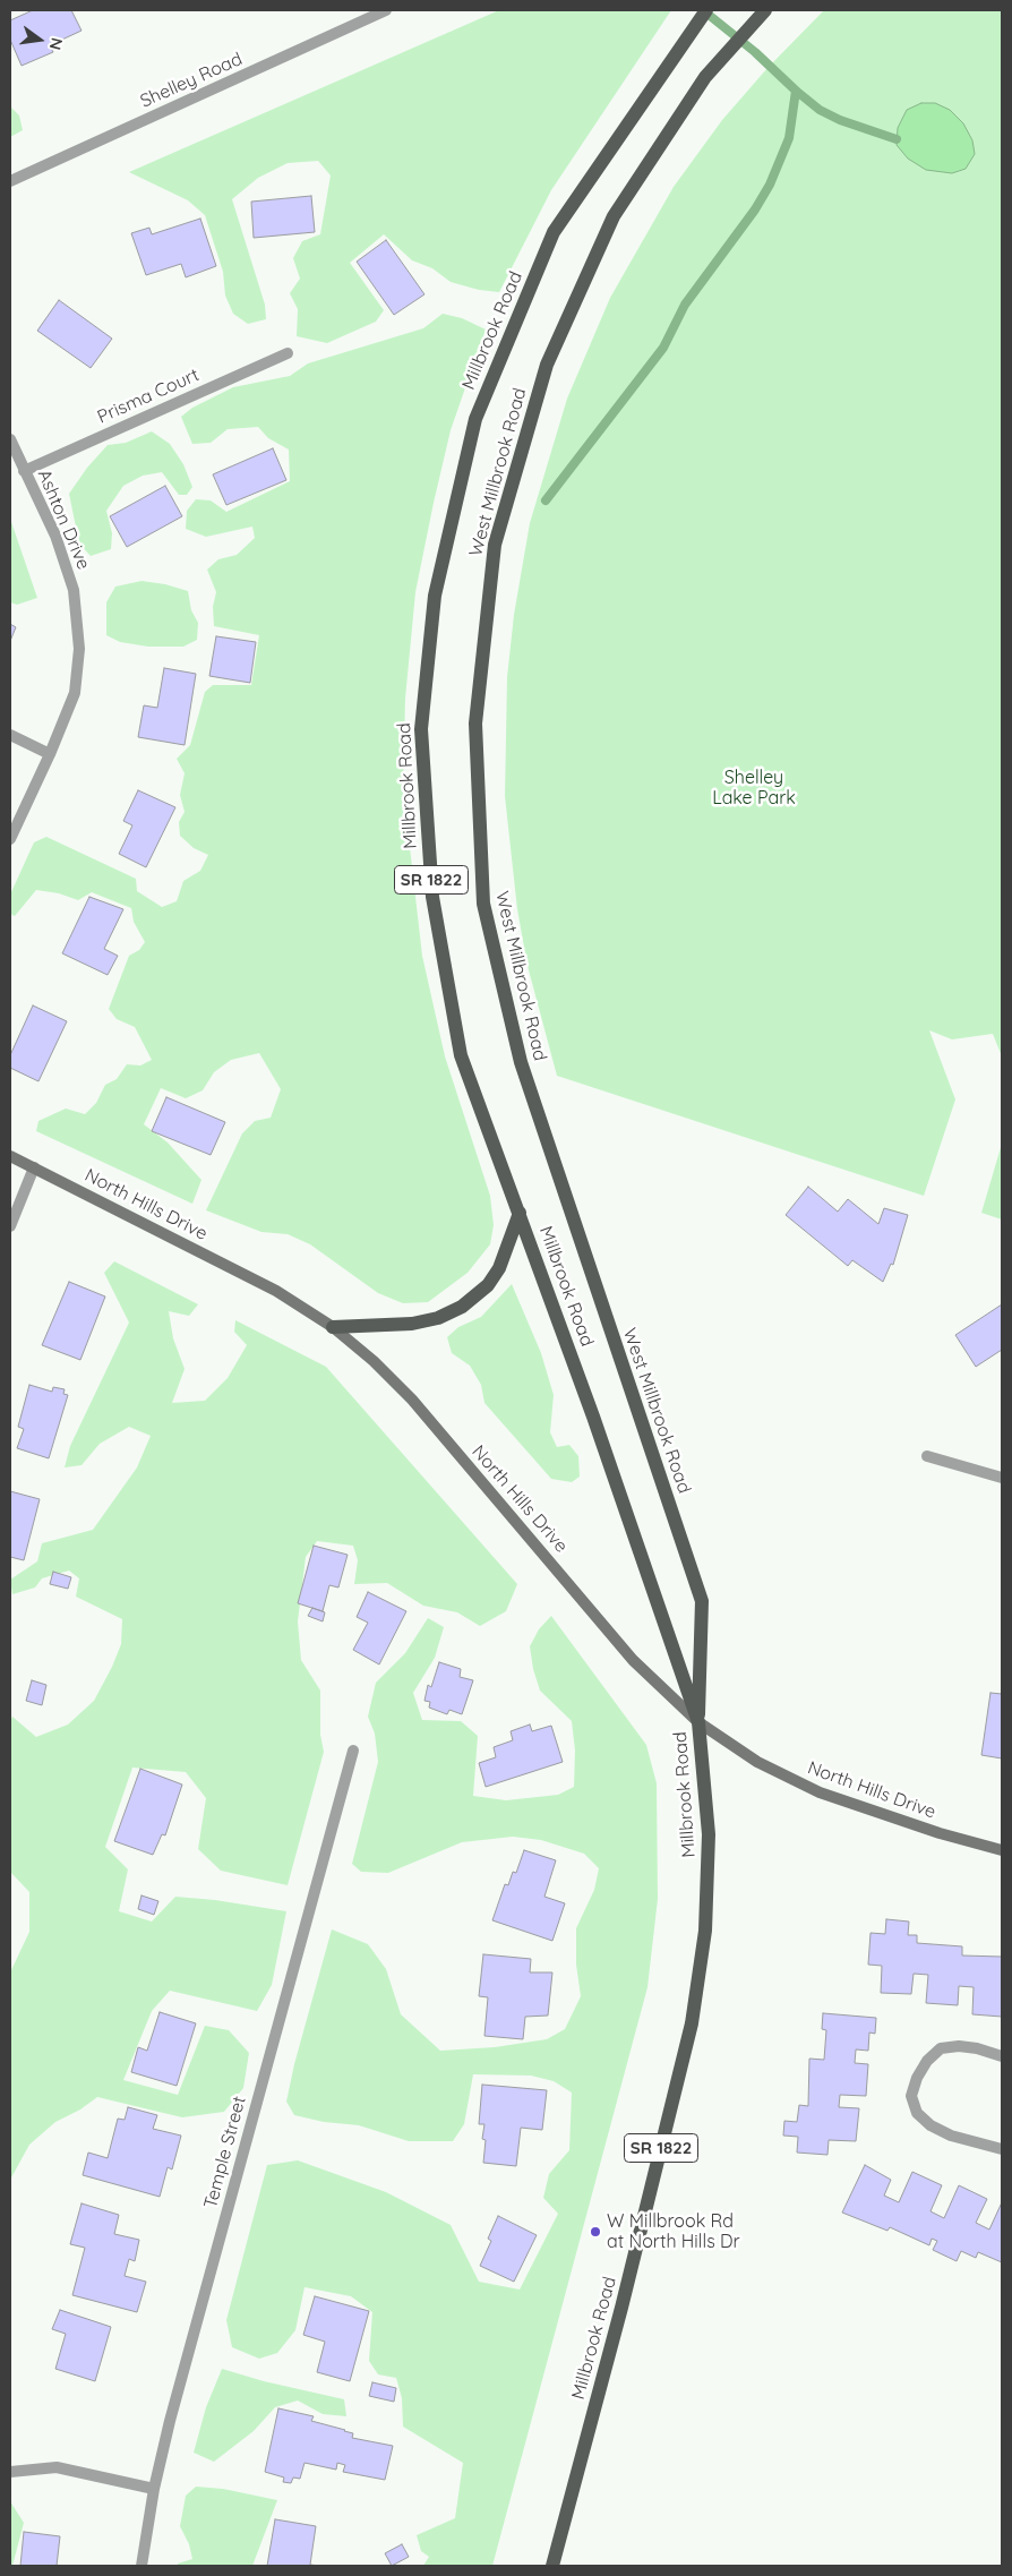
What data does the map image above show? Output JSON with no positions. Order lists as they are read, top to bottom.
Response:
{
  "streets": {
    "main road": [
      "Millbrook Road",
      "West Millbrook Road",
      "SR 1822",
      "North Hills Drive"
    ],
    "street": [
      "Shelley Road",
      "Prisma Court",
      "Ashton Drive",
      "Temple Street"
    ]
  },
  "crossings": [
    ["Millbrook Road", "West Millbrook Road"],
    ["Millbrook Road", "North Hills Drive"],
    ["Prisma Court", "Ashton Drive"],
    ["West Millbrook Road", "North Hills Drive"]
  ],
  "parks": ["Shelley Lake Park"],
  "places": ["W Millbrook Rd at North Hills Dr"],
  "north": "right"
}
